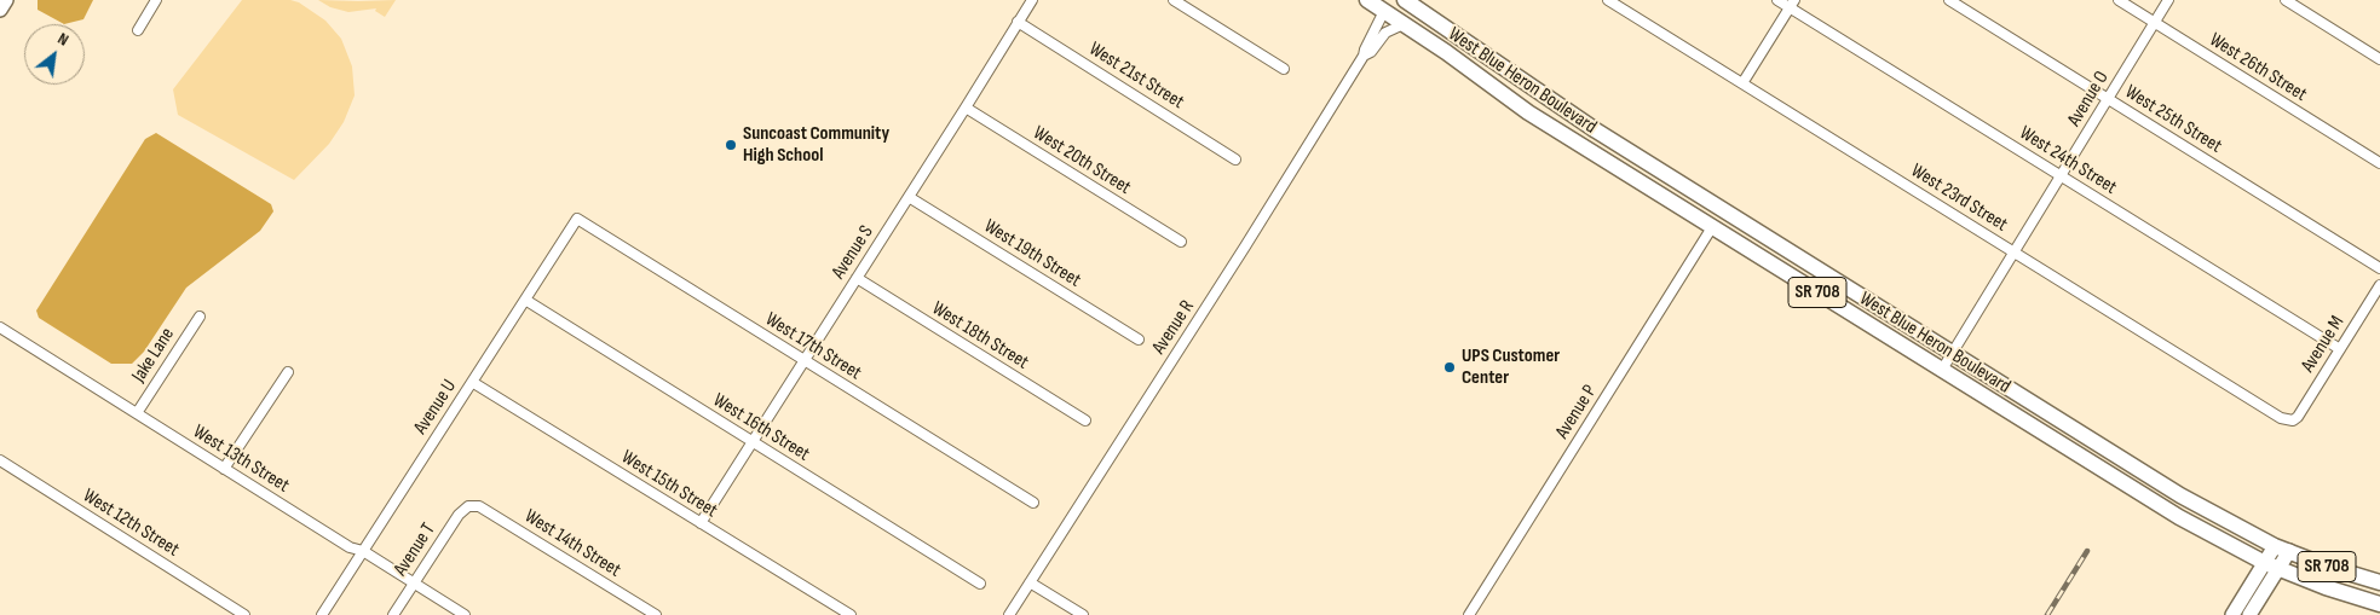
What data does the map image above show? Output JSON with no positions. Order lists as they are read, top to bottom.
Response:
{
  "streets": {
    "main road": ["West Blue Heron Boulevard", "SR 708"],
    "street": [
      "West 26th Street",
      "West 21st Street",
      "Avenue O",
      "West 25th Street",
      "West 20th Street",
      "West 24th Street",
      "West 23rd Street",
      "Avenue S",
      "West 19th Street",
      "Avenue R",
      "West 18th Street",
      "Avenue M",
      "West 17th Street",
      "Jake Lane",
      "Avenue U",
      "Avenue P",
      "West 16th Street",
      "West 13th Street",
      "West 15th Street",
      "West 12th Street",
      "West 14th Street",
      "Avenue T"
    ]
  },
  "crossings": [
    ["West 26th Street", "Avenue O"],
    ["West 21st Street", "Avenue S"],
    ["West Blue Heron Boulevard", "Avenue O"],
    ["West Blue Heron Boulevard", "Avenue R"],
    ["West Blue Heron Boulevard", "Avenue P"],
    ["Avenue O", "West 25th Street"],
    ["Avenue O", "West 24th Street"],
    ["Avenue O", "West 23rd Street"],
    ["West 20th Street", "Avenue S"],
    ["West 24th Street", "Avenue M"],
    ["West 23rd Street", "Avenue M"],
    ["Avenue S", "West 19th Street"],
    ["Avenue S", "West 18th Street"],
    ["Avenue S", "West 17th Street"],
    ["Avenue S", "West 16th Street"],
    ["Avenue S", "West 15th Street"],
    ["West 17th Street", "Avenue U"],
    ["Jake Lane", "West 13th Street"],
    ["Avenue U", "West 16th Street"],
    ["Avenue U", "West 13th Street"],
    ["Avenue U", "West 15th Street"],
    ["West 13th Street", "Avenue T"],
    ["West 14th Street", "Avenue T"]
  ],
  "places": ["Suncoast Community High School", "UPS Customer Center"],
  "north": "top right"
}
